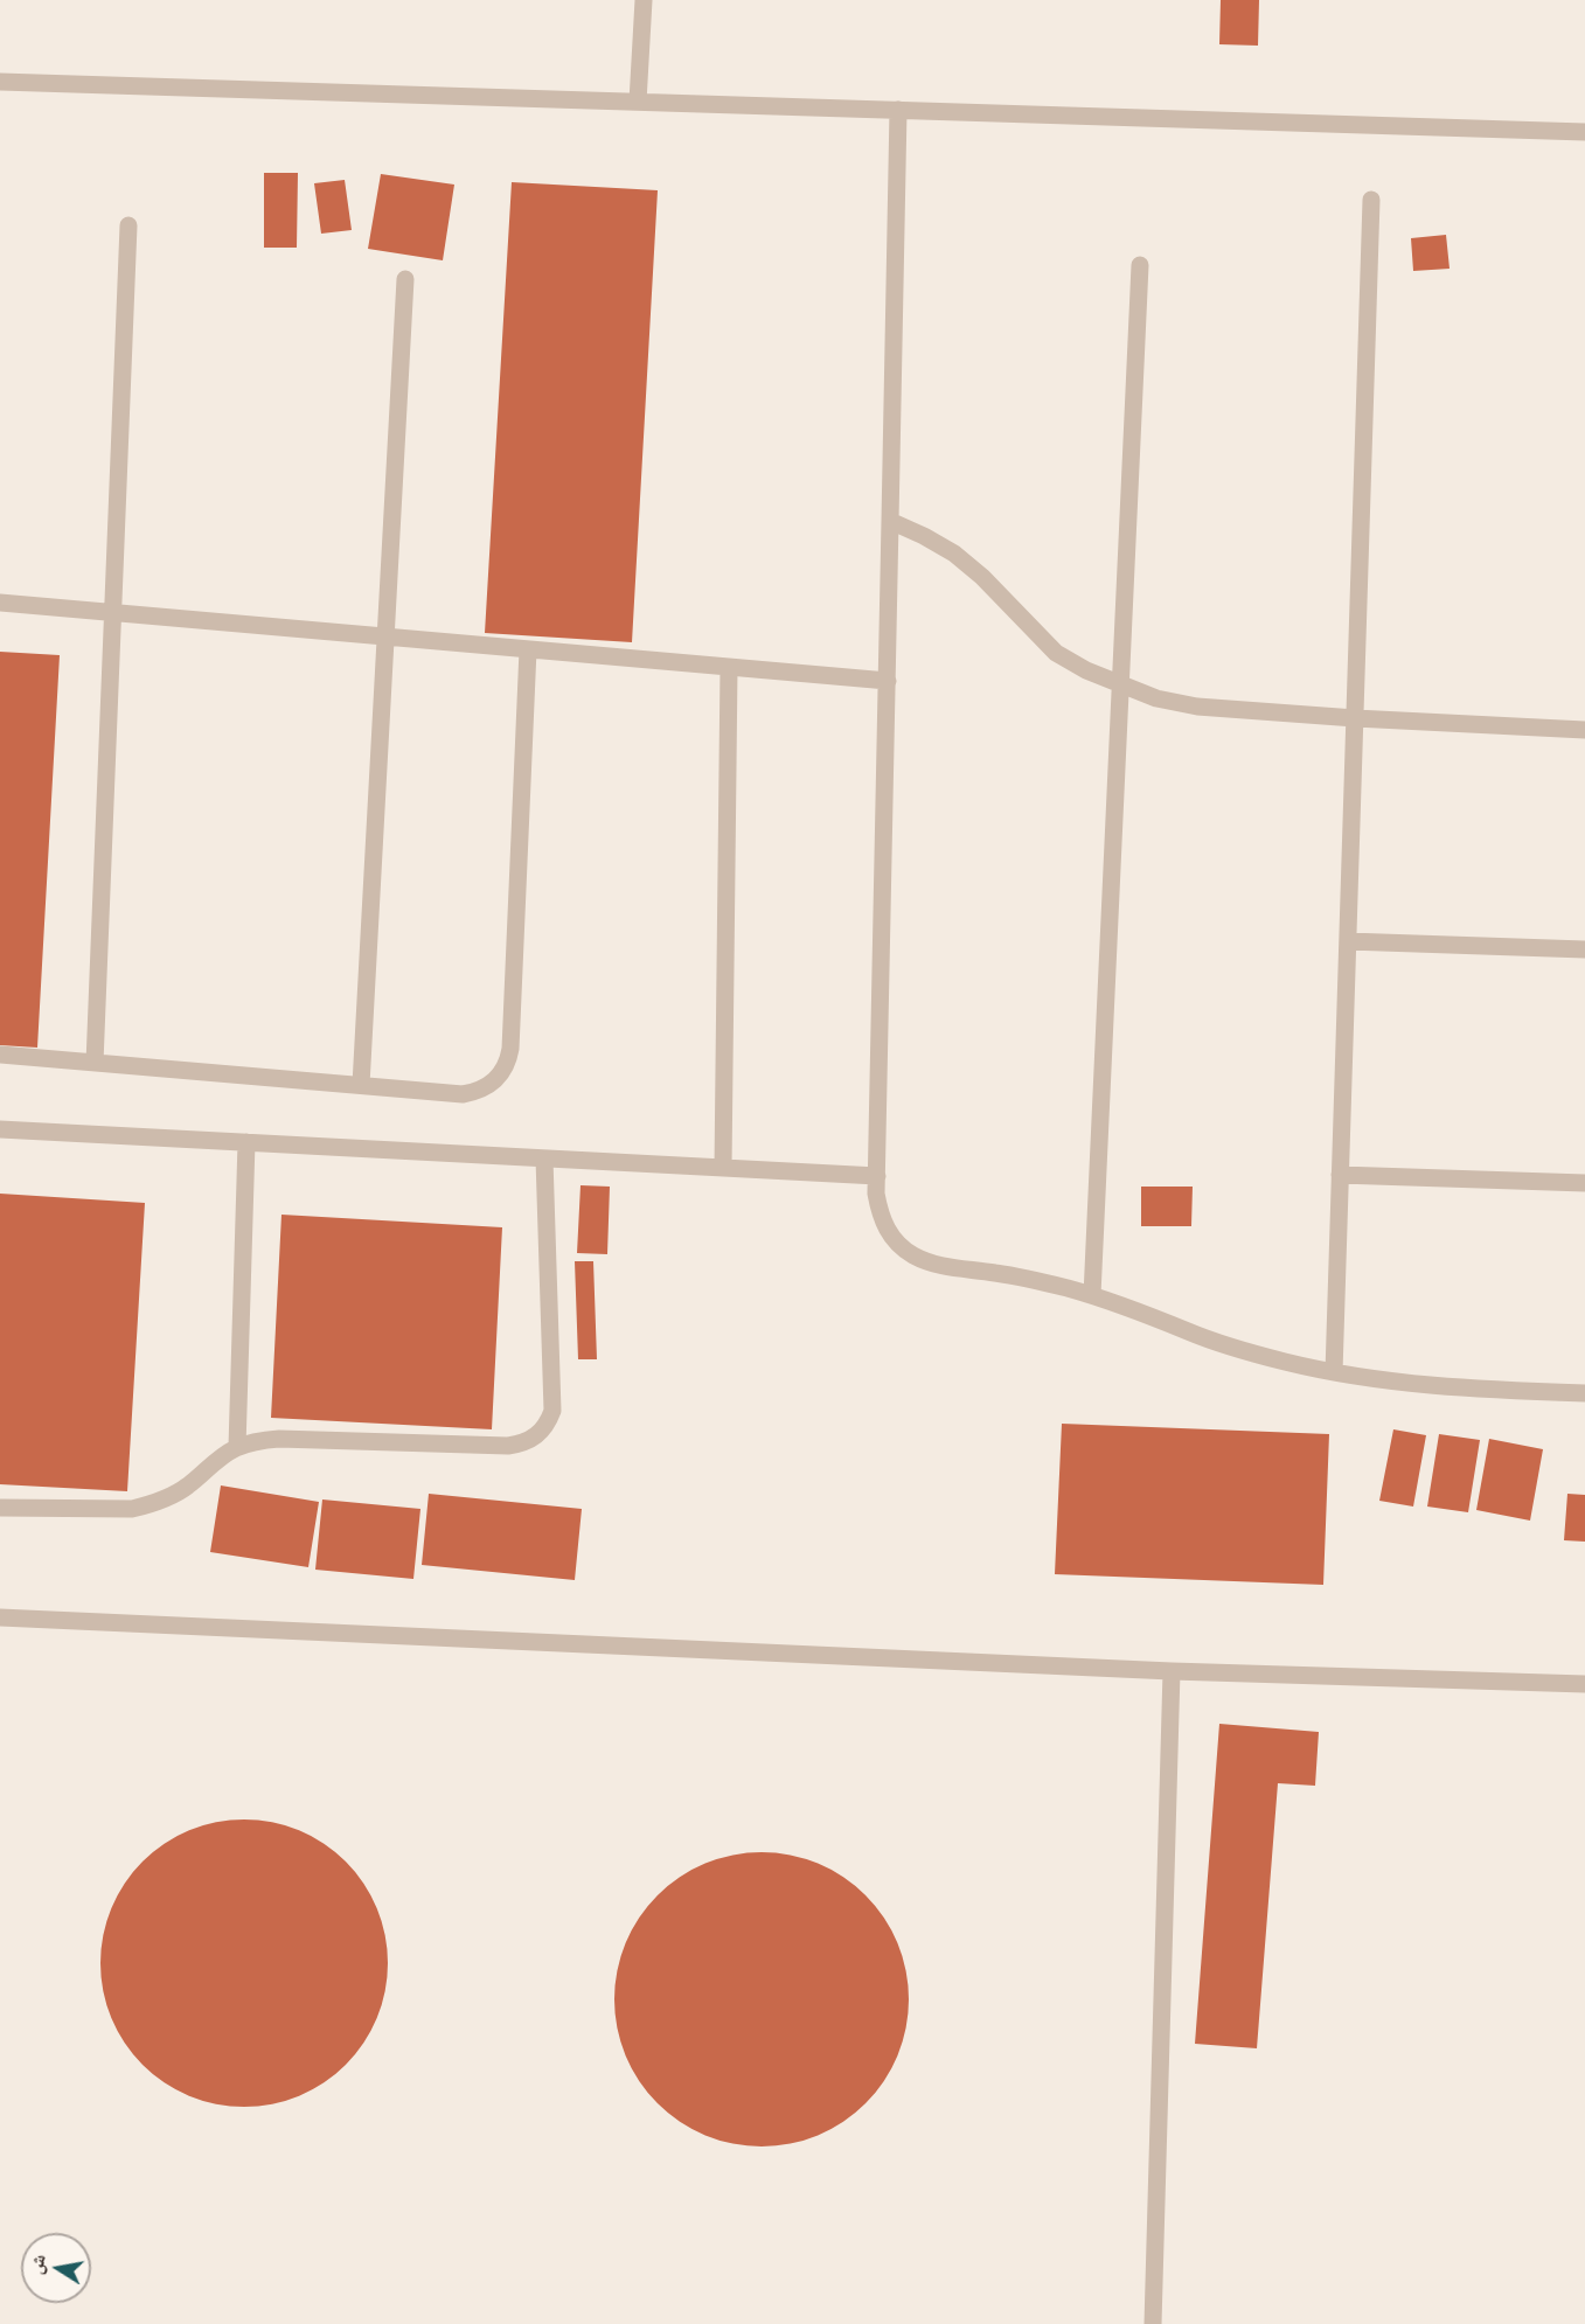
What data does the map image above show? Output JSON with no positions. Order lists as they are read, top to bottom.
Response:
{
  "north": "left"
}
